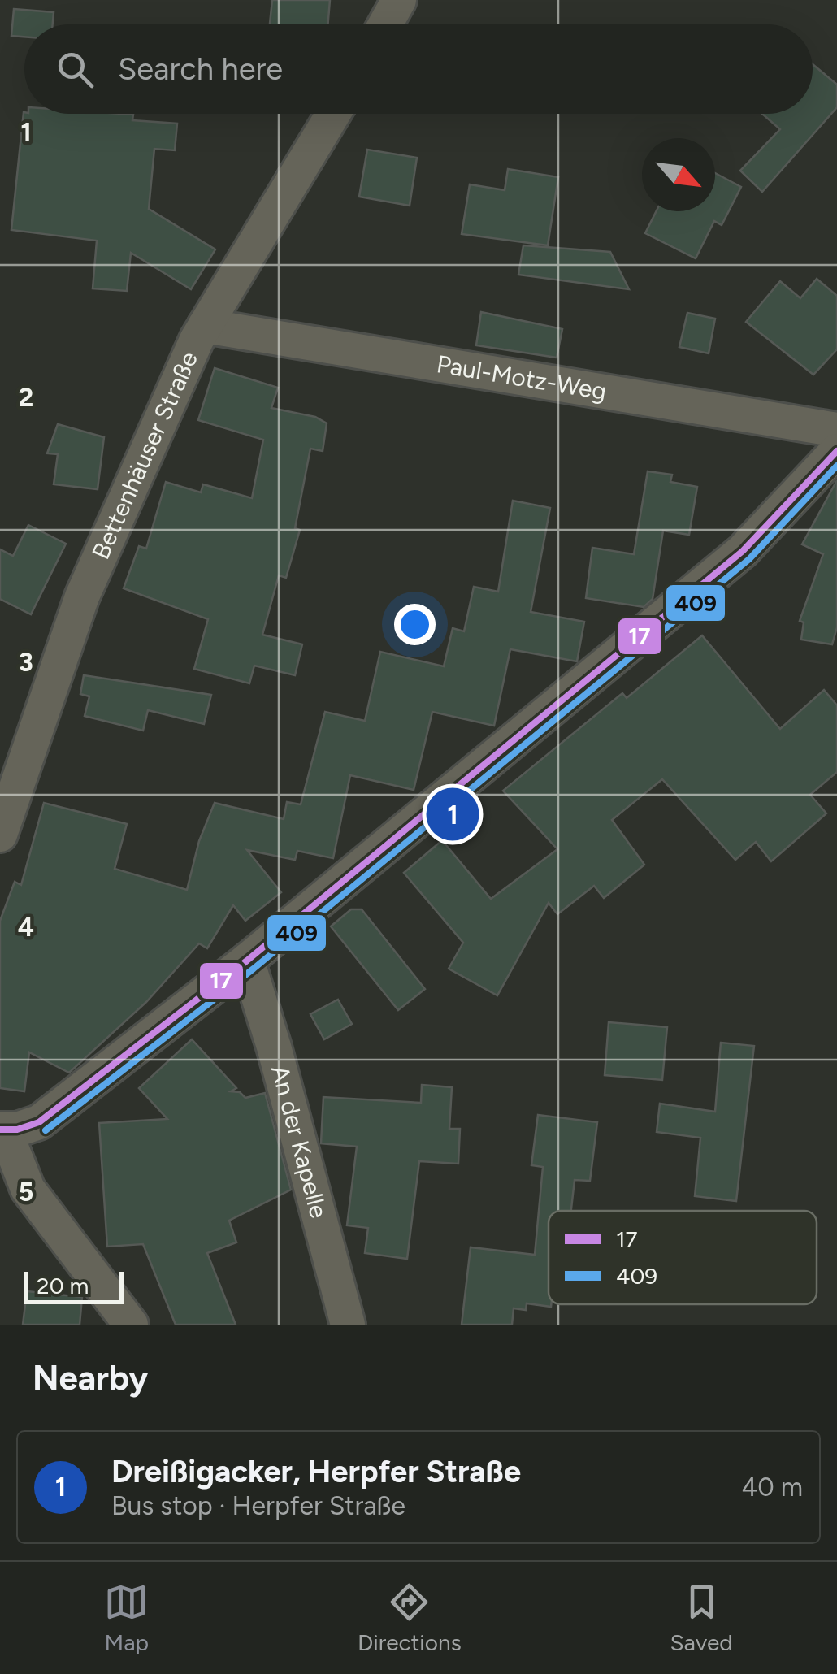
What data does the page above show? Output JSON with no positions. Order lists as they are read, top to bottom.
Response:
{
  "streets": {
    "street": ["Paul-Motz-Weg", "Bettenhäuser Straße", "An der Kapelle"]
  },
  "crossings": [
    ["Paul-Motz-Weg", "Bettenhäuser Straße"]
  ],
  "lines": ["transit line 17", "transit line 409"],
  "legend": ["17", "409"],
  "scale_bar": "20 m",
  "north": "bottom right",
  "page": {
    "search": "Search here",
    "pins": "1",
    "scale": "20 m",
    "heading": "Nearby",
    "list": [
      {
        "mark": "1",
        "name": "Dreißigacker, Herpfer Straße",
        "note": "Bus stop · Herpfer Straße",
        "value": "40 m"
      }
    ],
    "nav": ["Map", "Directions", "Saved"]
  },
  "grid": {
    "rows": [
      "1",
      "2",
      "3",
      "4",
      "5"
    ]
  }
}
